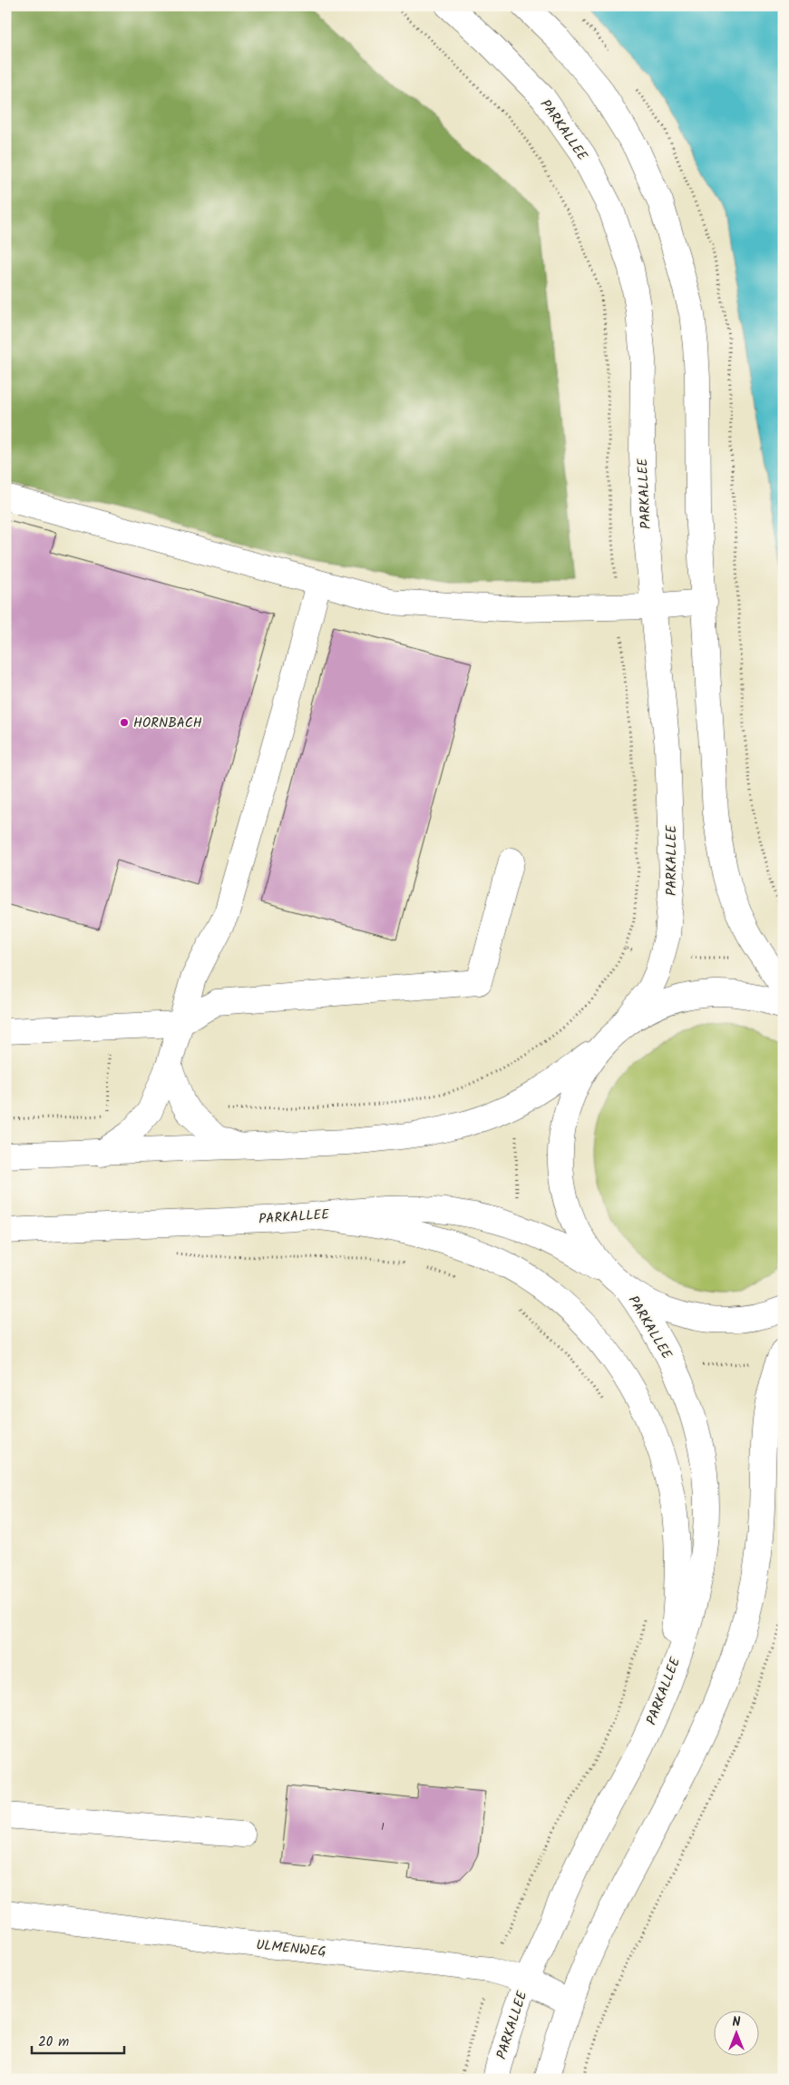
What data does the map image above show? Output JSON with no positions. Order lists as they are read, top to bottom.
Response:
{
  "streets": {
    "street": ["PARKALLEE", "ULMENWEG"]
  },
  "crossings": [
    ["PARKALLEE", "ULMENWEG"]
  ],
  "places": ["HORNBACH"],
  "house_numbers": ["1"],
  "scale_bar": "20 m",
  "north": "top"
}
